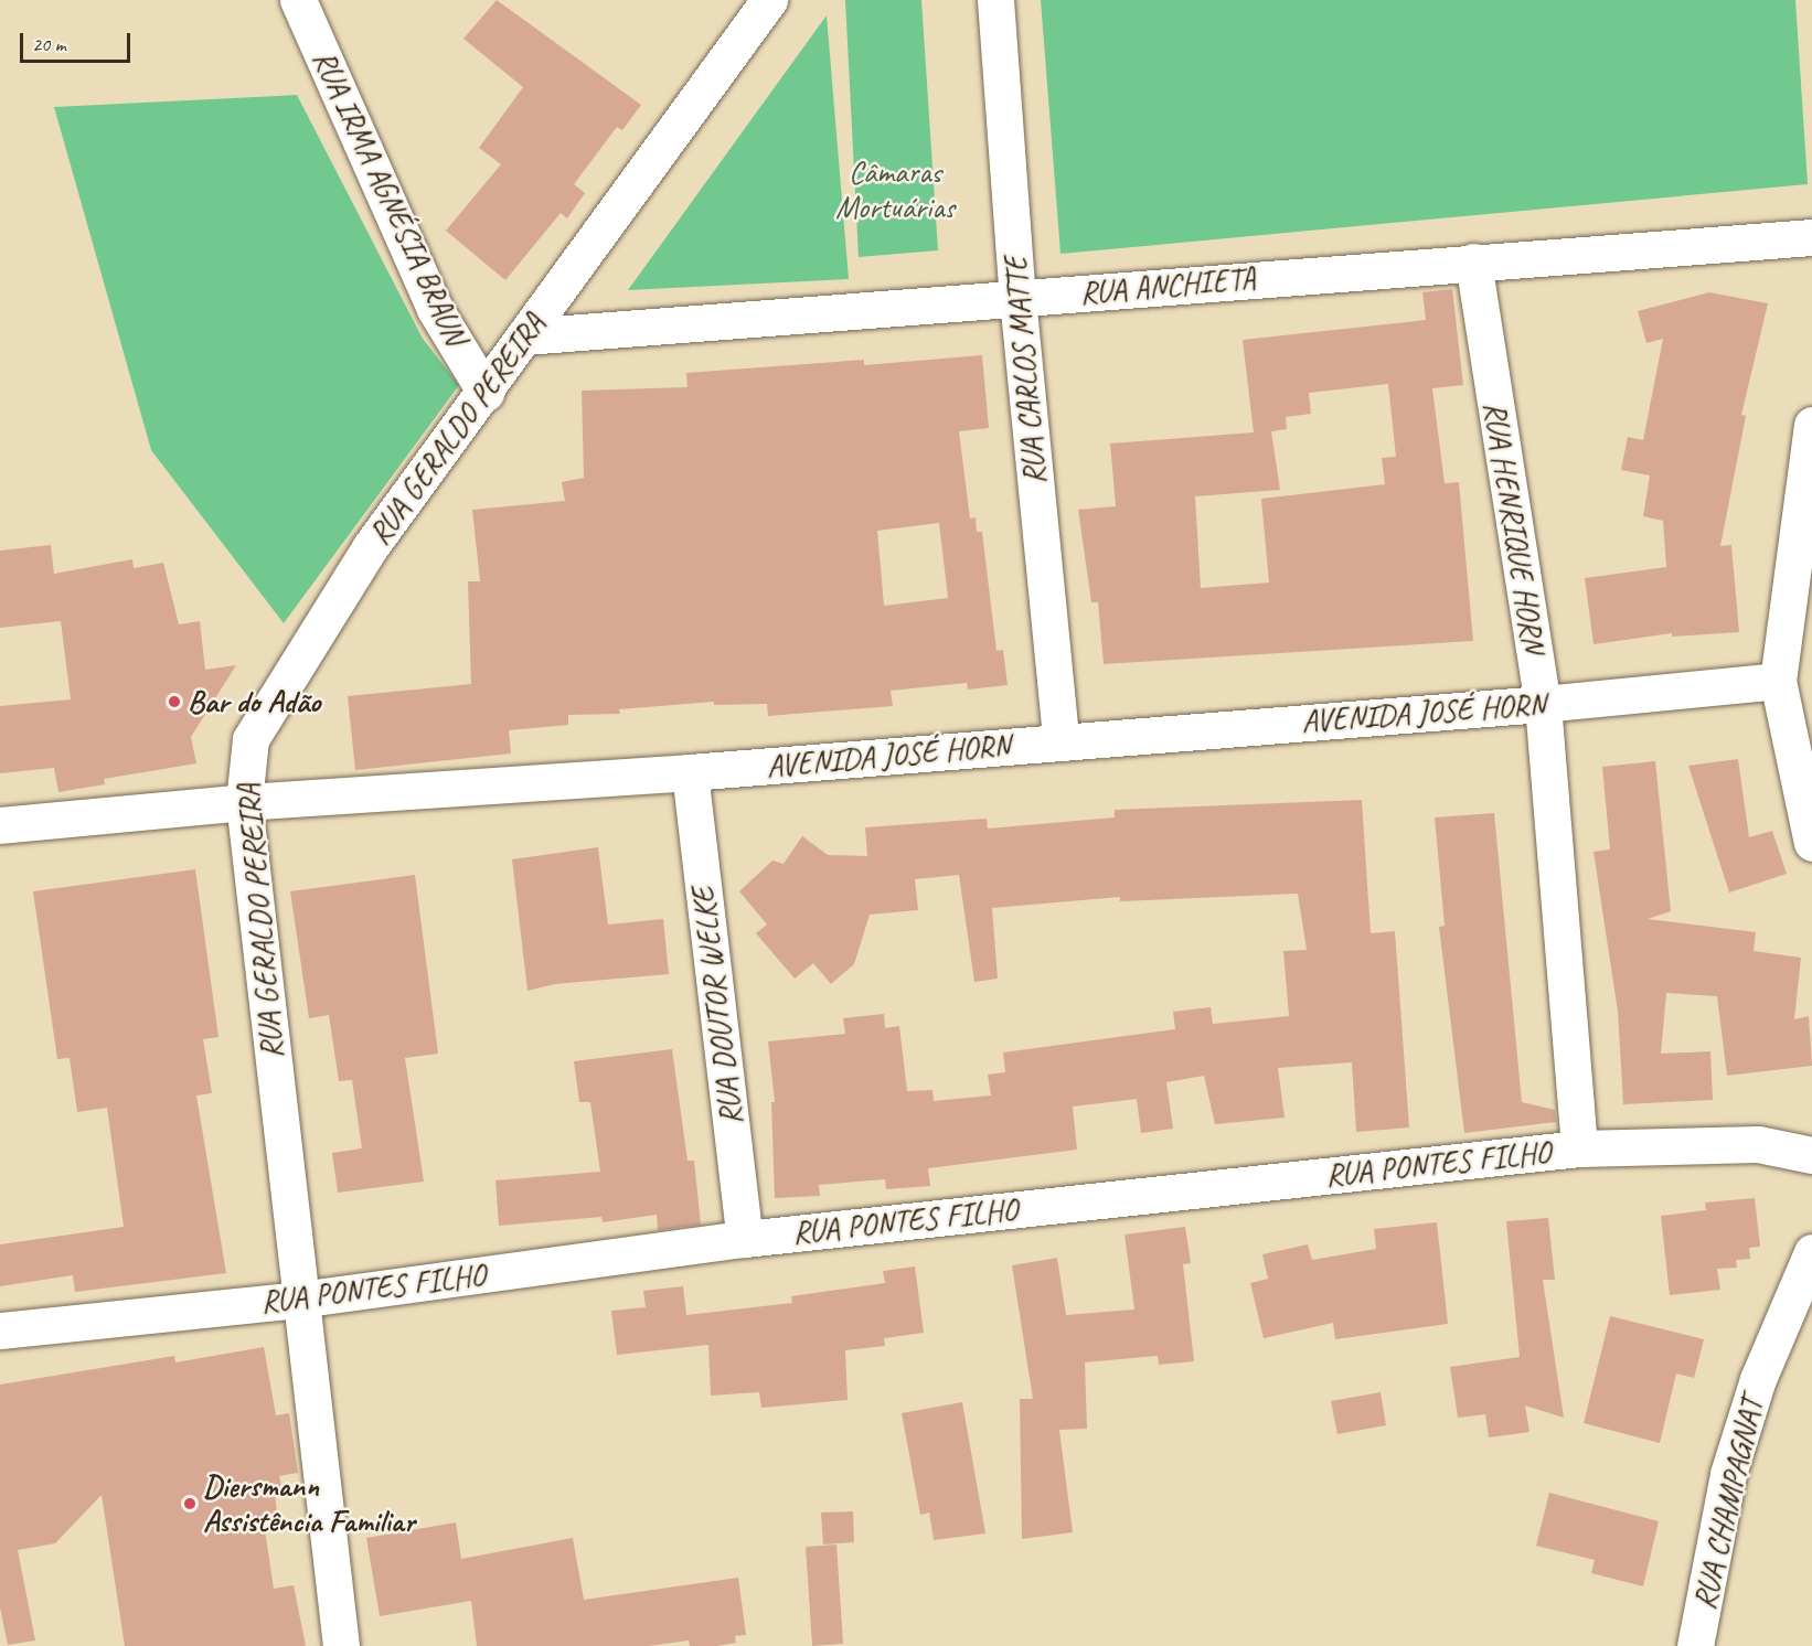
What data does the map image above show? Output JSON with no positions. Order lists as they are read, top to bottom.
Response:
{
  "streets": {
    "street": [
      "RUA IRMA AGNÉSIA BRAUN",
      "RUA ANCHIETA",
      "RUA CARLOS MATTE",
      "RUA GERALDO PEREIRA",
      "RUA HENRIQUE HORN",
      "AVENIDA JOSÉ HORN",
      "RUA DOUTOR WELKE",
      "RUA PONTES FILHO",
      "RUA CHAMPAGNAT"
    ]
  },
  "crossings": [
    ["RUA IRMA AGNÉSIA BRAUN", "RUA GERALDO PEREIRA"],
    ["RUA ANCHIETA", "RUA CARLOS MATTE"],
    ["RUA ANCHIETA", "RUA GERALDO PEREIRA"],
    ["RUA ANCHIETA", "RUA HENRIQUE HORN"],
    ["RUA CARLOS MATTE", "AVENIDA JOSÉ HORN"],
    ["RUA GERALDO PEREIRA", "AVENIDA JOSÉ HORN"],
    ["RUA GERALDO PEREIRA", "RUA PONTES FILHO"],
    ["RUA HENRIQUE HORN", "AVENIDA JOSÉ HORN"],
    ["RUA HENRIQUE HORN", "RUA PONTES FILHO"],
    ["AVENIDA JOSÉ HORN", "RUA DOUTOR WELKE"],
    ["RUA DOUTOR WELKE", "RUA PONTES FILHO"]
  ],
  "parks": ["Câmaras Mortuárias"],
  "places": ["Bar do Adão", "Diersmann Assistência Familiar"],
  "scale_bar": "20 m"
}
